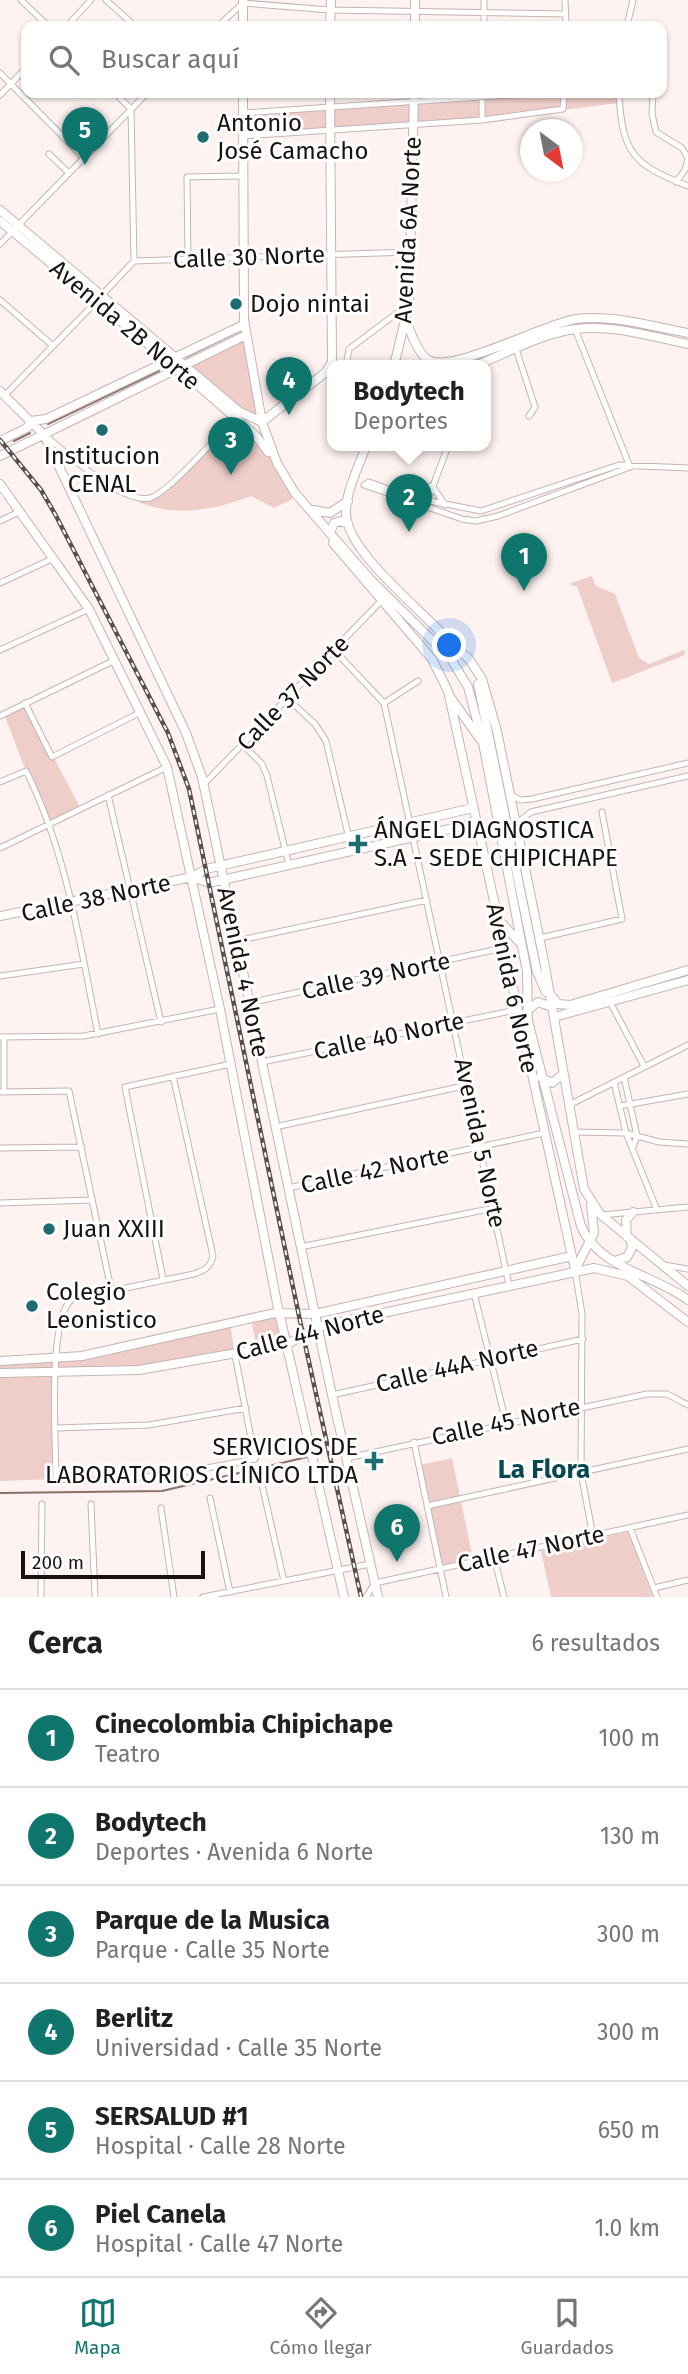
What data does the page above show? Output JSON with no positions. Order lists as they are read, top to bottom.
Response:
{
  "streets": {
    "main road": [
      "Avenida 6A Norte",
      "Avenida 2B Norte",
      "Calle 38 Norte",
      "Avenida 4 Norte",
      "Avenida 6 Norte",
      "Calle 44 Norte"
    ],
    "street": [
      "Calle 30 Norte",
      "Calle 37 Norte",
      "Calle 39 Norte",
      "Calle 40 Norte",
      "Avenida 5 Norte",
      "Calle 42 Norte",
      "Calle 44A Norte",
      "Calle 45 Norte",
      "Calle 47 Norte"
    ]
  },
  "crossings": [
    ["Avenida 6A Norte", "Calle 30 Norte"],
    ["Calle 30 Norte", "Avenida 6 Norte"],
    ["Avenida 2B Norte", "Avenida 6 Norte"],
    ["Calle 37 Norte", "Avenida 4 Norte"],
    ["Calle 37 Norte", "Avenida 6 Norte"],
    ["Calle 38 Norte", "Avenida 4 Norte"],
    ["Calle 38 Norte", "Avenida 6 Norte"],
    ["Calle 38 Norte", "Avenida 5 Norte"],
    ["Avenida 4 Norte", "Calle 39 Norte"],
    ["Avenida 4 Norte", "Calle 40 Norte"],
    ["Avenida 4 Norte", "Calle 42 Norte"],
    ["Avenida 4 Norte", "Calle 44 Norte"],
    ["Avenida 4 Norte", "Calle 44A Norte"],
    ["Avenida 4 Norte", "Calle 45 Norte"],
    ["Avenida 4 Norte", "Calle 47 Norte"],
    ["Calle 39 Norte", "Avenida 6 Norte"],
    ["Calle 39 Norte", "Avenida 5 Norte"],
    ["Avenida 6 Norte", "Calle 40 Norte"],
    ["Avenida 6 Norte", "Calle 42 Norte"],
    ["Avenida 6 Norte", "Calle 44 Norte"],
    ["Calle 40 Norte", "Avenida 5 Norte"],
    ["Avenida 5 Norte", "Calle 42 Norte"],
    ["Avenida 5 Norte", "Calle 44 Norte"]
  ],
  "districts": ["La Flora"],
  "places": {
    "other": [
      "Antonio José Camacho",
      "Dojo nintai",
      "Institucion CENAL",
      "Juan XXIII",
      "Colegio Leonistico"
    ],
    "health": ["ÁNGEL DIAGNOSTICA S.A - SEDE CHIPICHAPE", "SERVICIOS DE LABORATORIOS CLÍNICO LTDA"]
  },
  "scale_bar": "200 m",
  "north": "bottom right",
  "page": {
    "search": "Buscar aquí",
    "pins": [
      "5",
      "4",
      "3",
      "2",
      "1",
      "6"
    ],
    "popup": ["Bodytech", "Deportes"],
    "scale": "200 m",
    "heading": ["Cerca", "6 resultados"],
    "list": [
      {
        "mark": "1",
        "name": "Cinecolombia Chipichape",
        "note": "Teatro",
        "value": "100 m"
      },
      {
        "mark": "2",
        "name": "Bodytech",
        "note": "Deportes · Avenida 6 Norte",
        "value": "130 m"
      },
      {
        "mark": "3",
        "name": "Parque de la Musica",
        "note": "Parque · Calle 35 Norte",
        "value": "300 m"
      },
      {
        "mark": "4",
        "name": "Berlitz",
        "note": "Universidad · Calle 35 Norte",
        "value": "300 m"
      },
      {
        "mark": "5",
        "name": "SERSALUD #1",
        "note": "Hospital · Calle 28 Norte",
        "value": "650 m"
      },
      {
        "mark": "6",
        "name": "Piel Canela",
        "note": "Hospital · Calle 47 Norte",
        "value": "1.0 km"
      }
    ],
    "nav": ["Mapa", "Cómo llegar", "Guardados"]
  }
}
